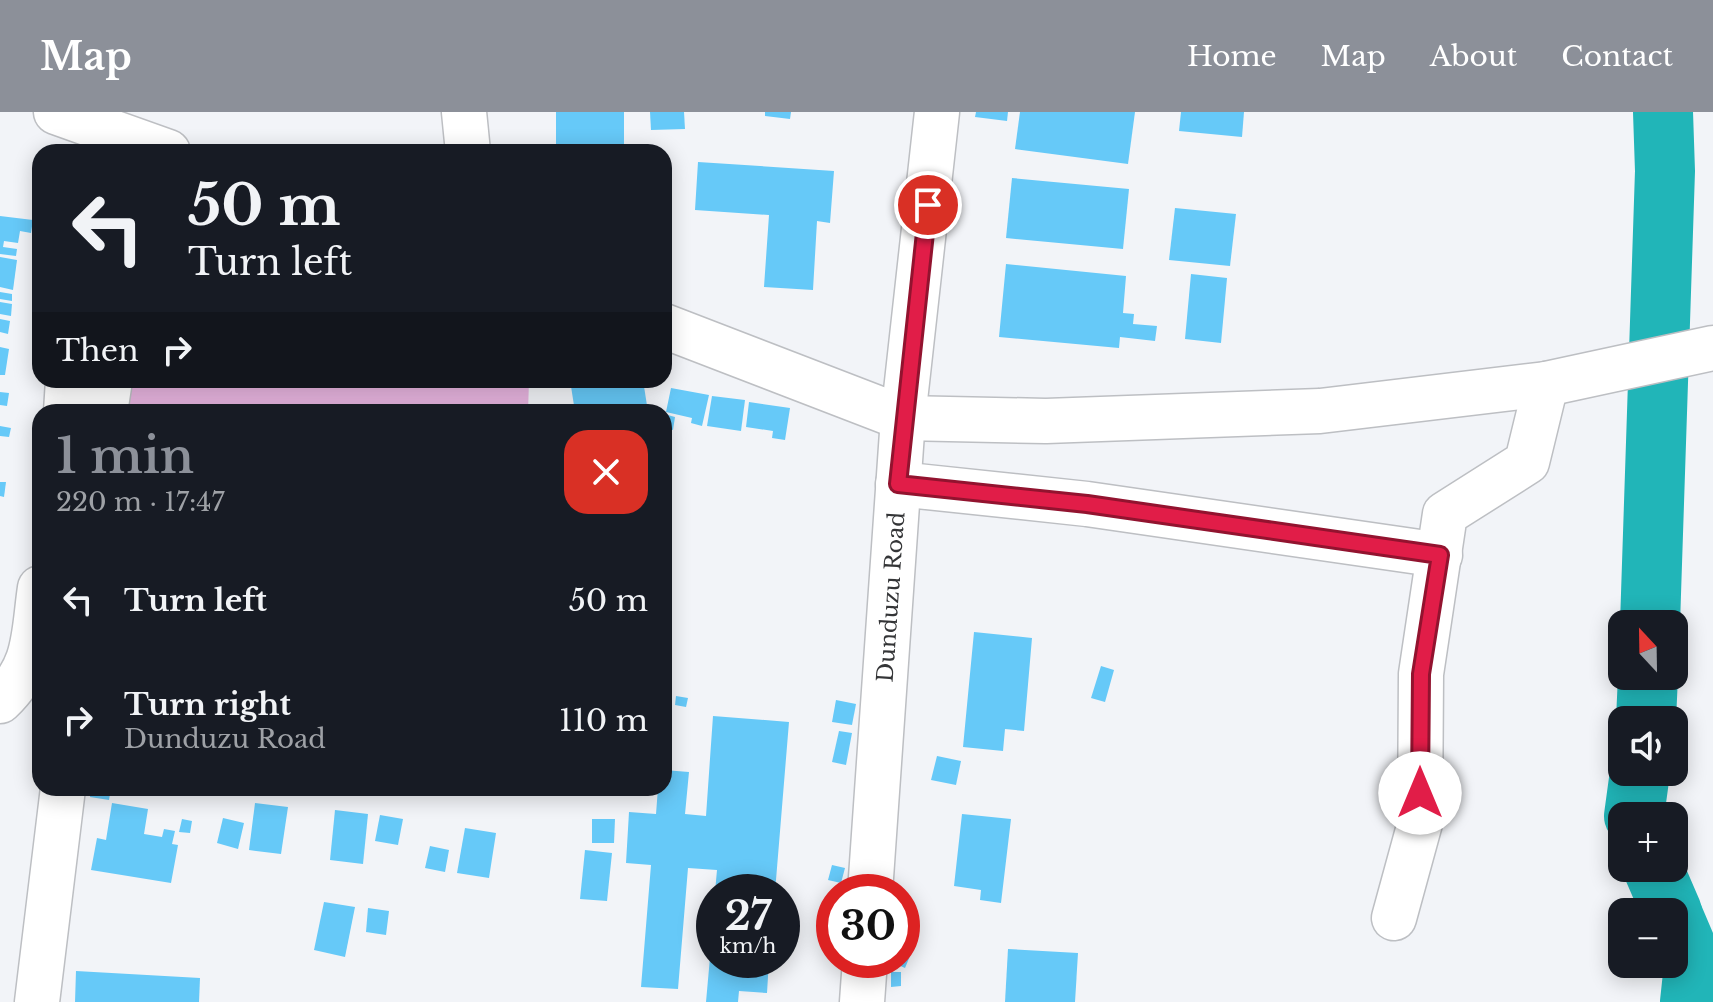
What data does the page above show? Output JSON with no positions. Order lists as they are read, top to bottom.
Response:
{
  "streets": {
    "street": ["Dunduzu Road"]
  },
  "north": "top",
  "page": {
    "header": "Map",
    "nav": [
      "Home",
      "Map",
      "About",
      "Contact"
    ],
    "turn": ["50 m", "Turn left"],
    "then": "Then",
    "heading": ["1 min", "220 m · 17:47"],
    "list": [
      {
        "name": "Turn left",
        "value": "50 m"
      },
      {
        "name": "Turn right",
        "note": "Dunduzu Road",
        "value": "110 m"
      }
    ],
    "map_buttons": ["+", "−"],
    "speed": "27 km/h",
    "limit": "30"
  }
}
